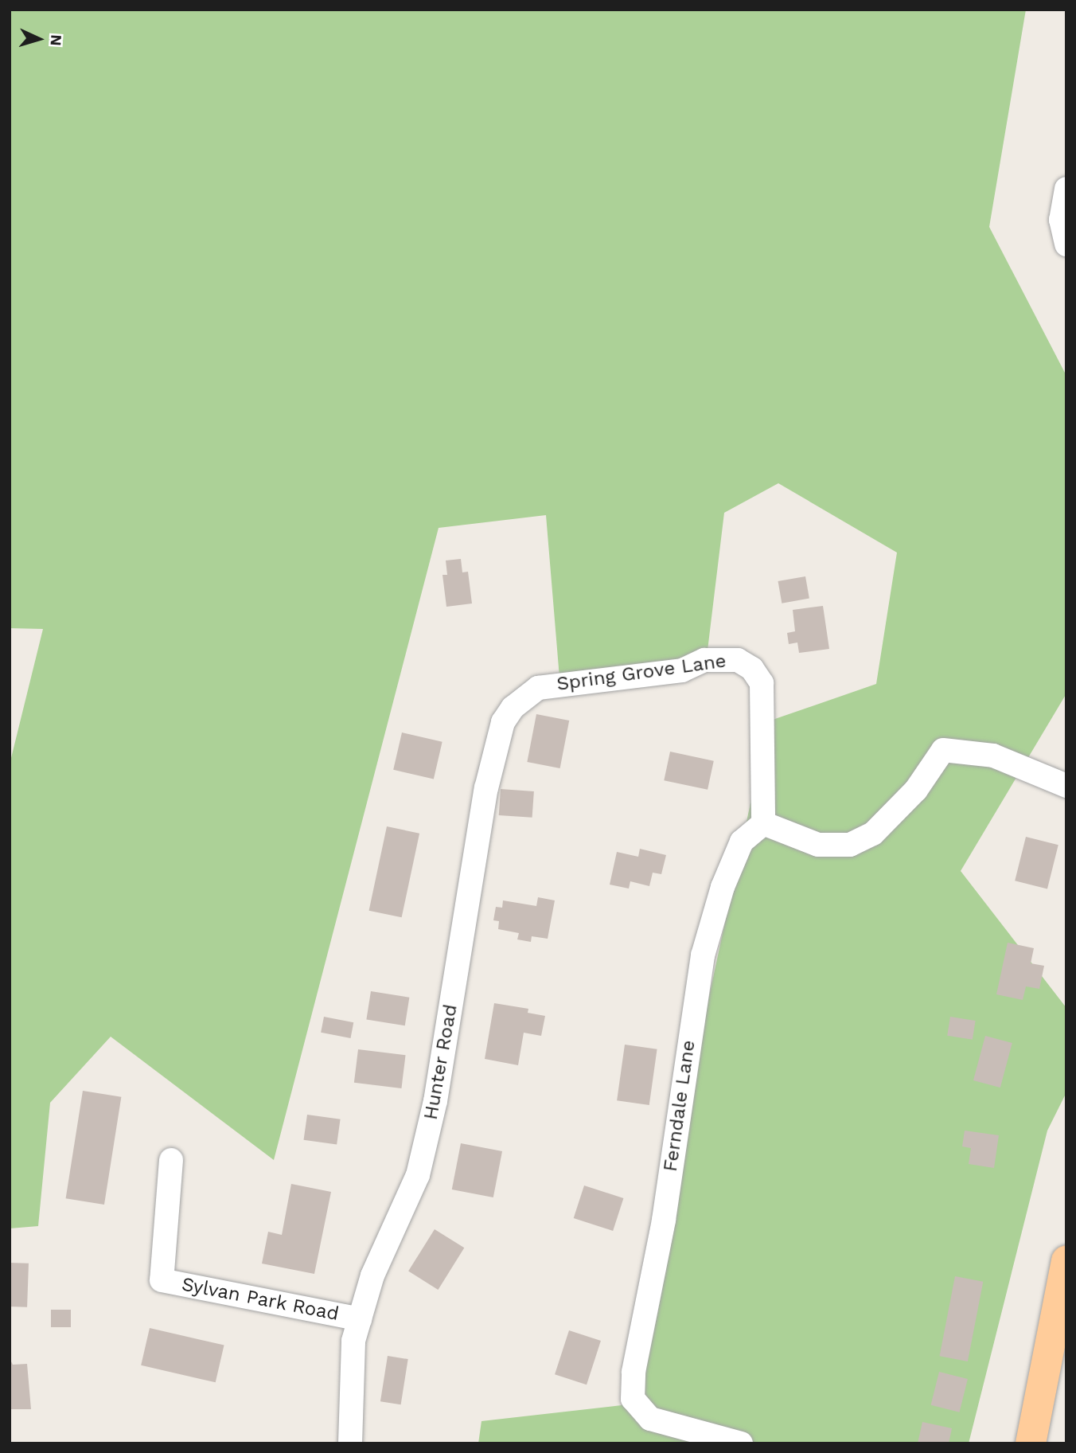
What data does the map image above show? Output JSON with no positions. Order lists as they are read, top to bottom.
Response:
{
  "streets": {
    "street": [
      "Spring Grove Lane",
      "Hunter Road",
      "Ferndale Lane",
      "Sylvan Park Road"
    ]
  },
  "crossings": [
    ["Spring Grove Lane", "Hunter Road"],
    ["Spring Grove Lane", "Ferndale Lane"],
    ["Hunter Road", "Sylvan Park Road"]
  ],
  "north": "right"
}
